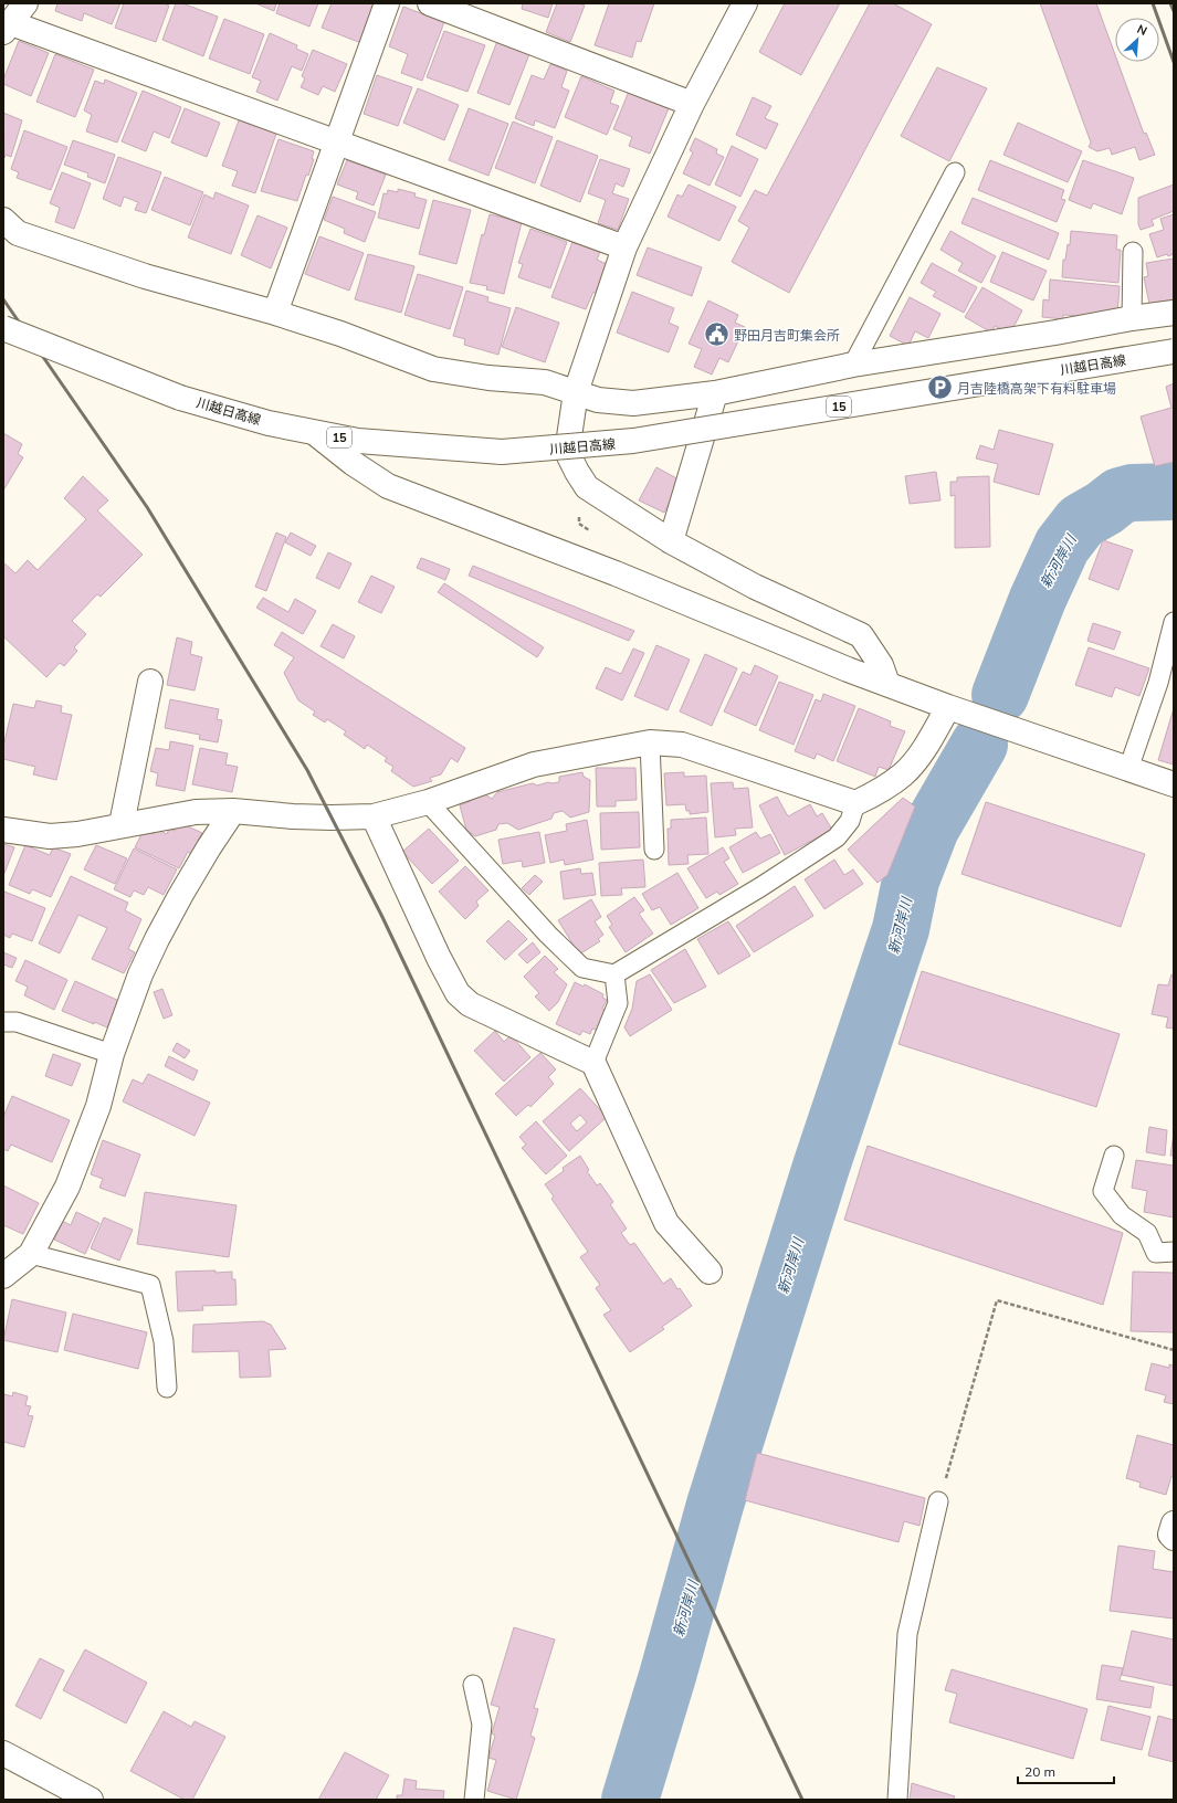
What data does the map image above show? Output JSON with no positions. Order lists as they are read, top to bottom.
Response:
{
  "streets": {
    "street": ["川越日高線", "15"]
  },
  "water": ["新河岸川"],
  "places": {
    "public building": ["野田月吉町集会所"],
    "parking": ["月吉陸橋高架下有料駐車場"]
  },
  "scale_bar": "20 m",
  "north": "top right"
}
